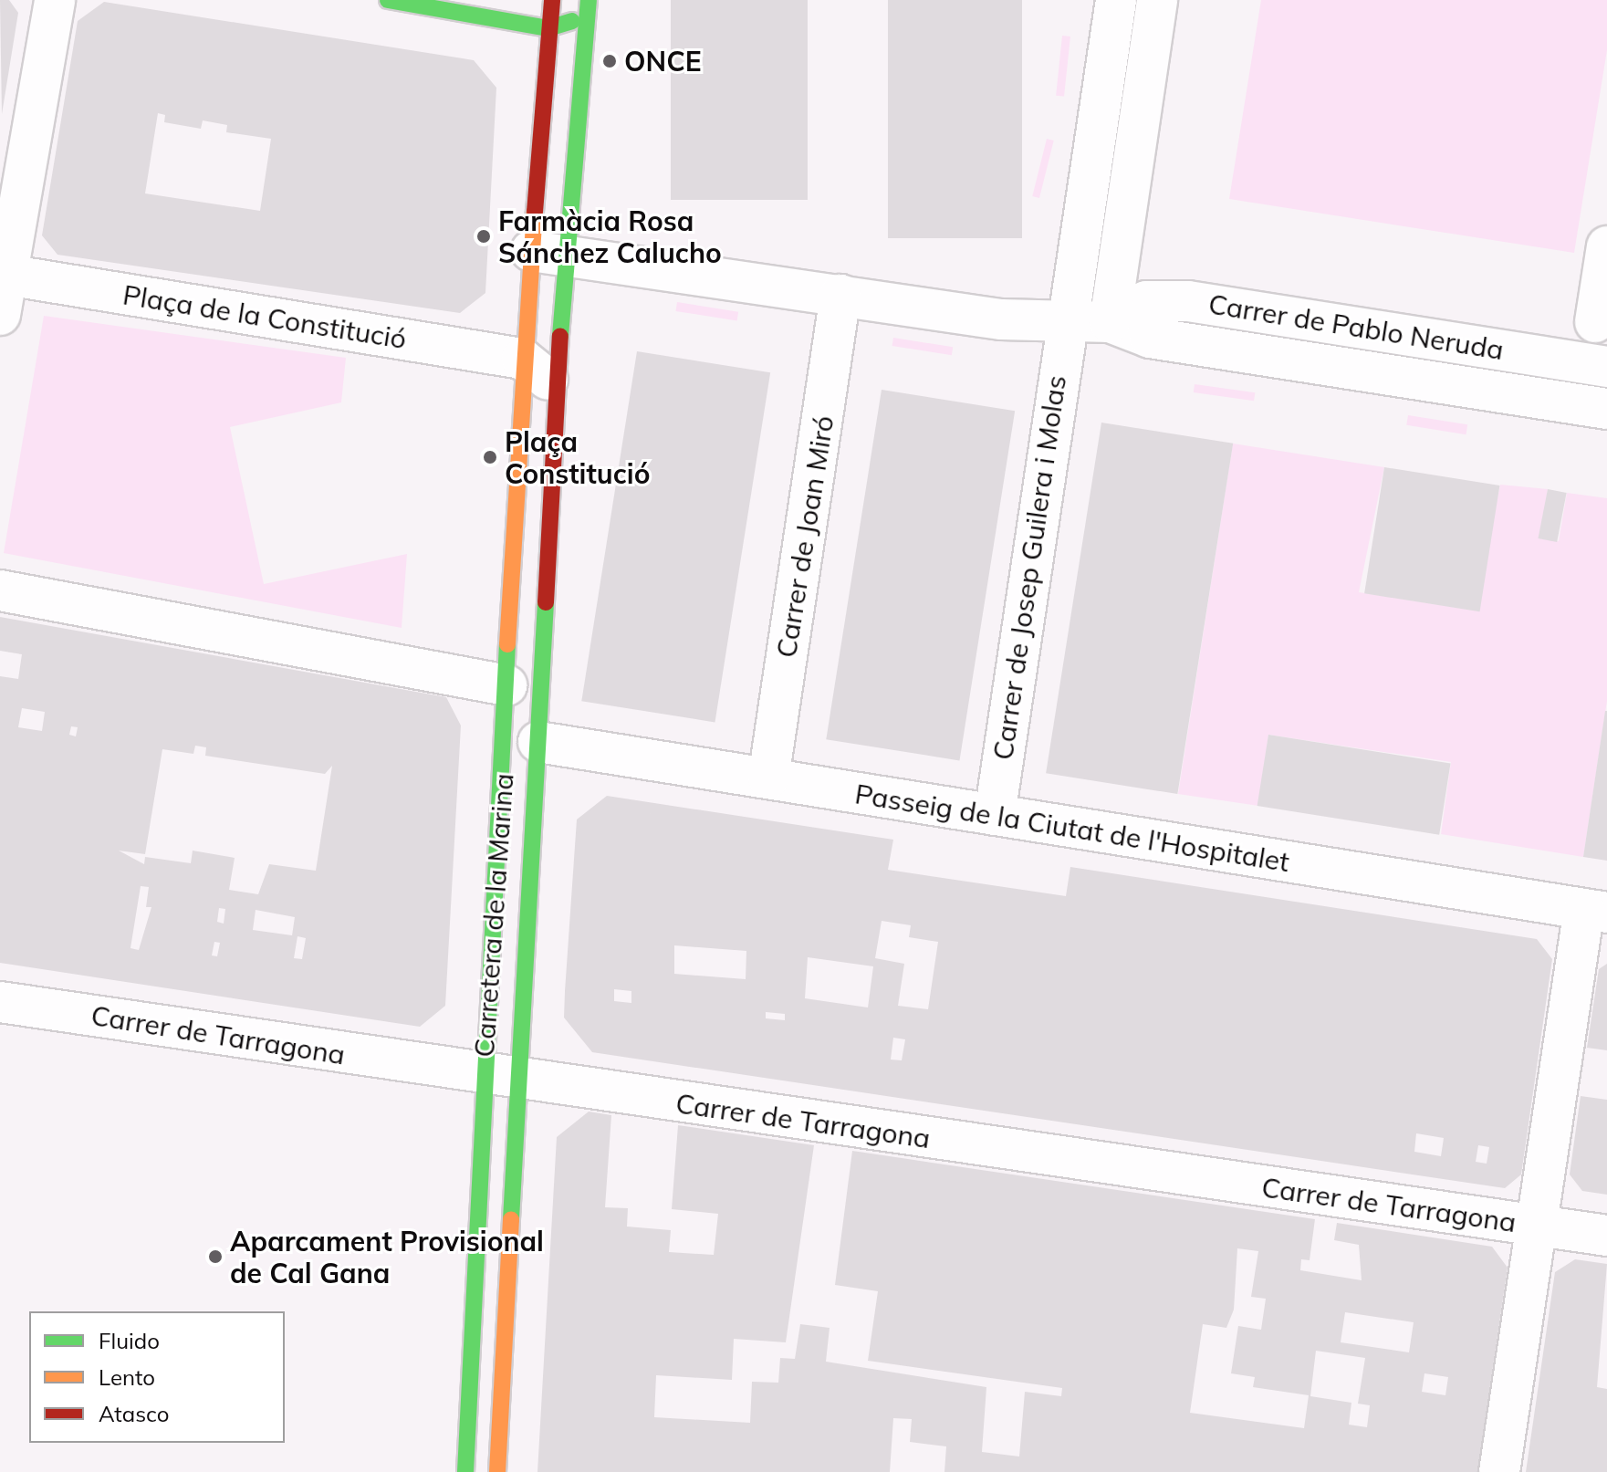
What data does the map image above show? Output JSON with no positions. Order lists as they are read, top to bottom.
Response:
{
  "streets": {
    "street": [
      "Plaça de la Constitució",
      "Carrer de Pablo Neruda",
      "Carrer de Joan Miró",
      "Carrer de Josep Guilera i Molas",
      "Passeig de la Ciutat de l'Hospitalet",
      "Carretera de la Marina",
      "Carrer de Tarragona"
    ]
  },
  "crossings": [
    ["Plaça de la Constitució", "Carretera de la Marina"],
    ["Carrer de Pablo Neruda", "Carrer de Joan Miró"],
    ["Carrer de Pablo Neruda", "Carrer de Josep Guilera i Molas"],
    ["Carrer de Pablo Neruda", "Carretera de la Marina"],
    ["Carrer de Joan Miró", "Passeig de la Ciutat de l'Hospitalet"],
    ["Carrer de Josep Guilera i Molas", "Passeig de la Ciutat de l'Hospitalet"],
    ["Passeig de la Ciutat de l'Hospitalet", "Carretera de la Marina"],
    ["Carretera de la Marina", "Carrer de Tarragona"]
  ],
  "places": [
    "ONCE",
    "Farmàcia Rosa Sánchez Calucho",
    "Plaça Constitució",
    "Aparcament Provisional de Cal Gana"
  ],
  "legend": ["Fluido", "Lento", "Atasco"]
}
